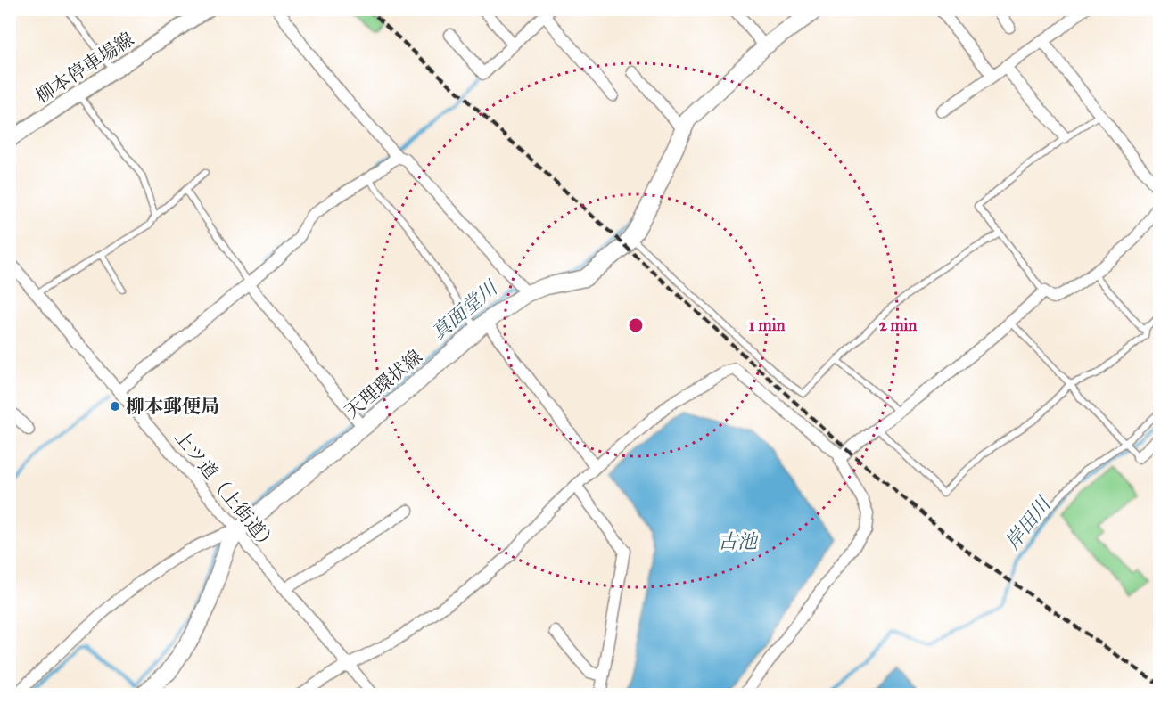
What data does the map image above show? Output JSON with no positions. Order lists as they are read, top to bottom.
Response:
{
  "streets": {
    "main road": ["柳本停車場線", "天理環状線"],
    "street": ["上ツ道（上街道）"]
  },
  "crossings": [
    ["天理環状線", "上ツ道（上街道）"]
  ],
  "water": ["真面堂川", "岸田川", "古池"],
  "places": ["柳本郵便局"],
  "rings": ["1 min", "2 min"]
}
